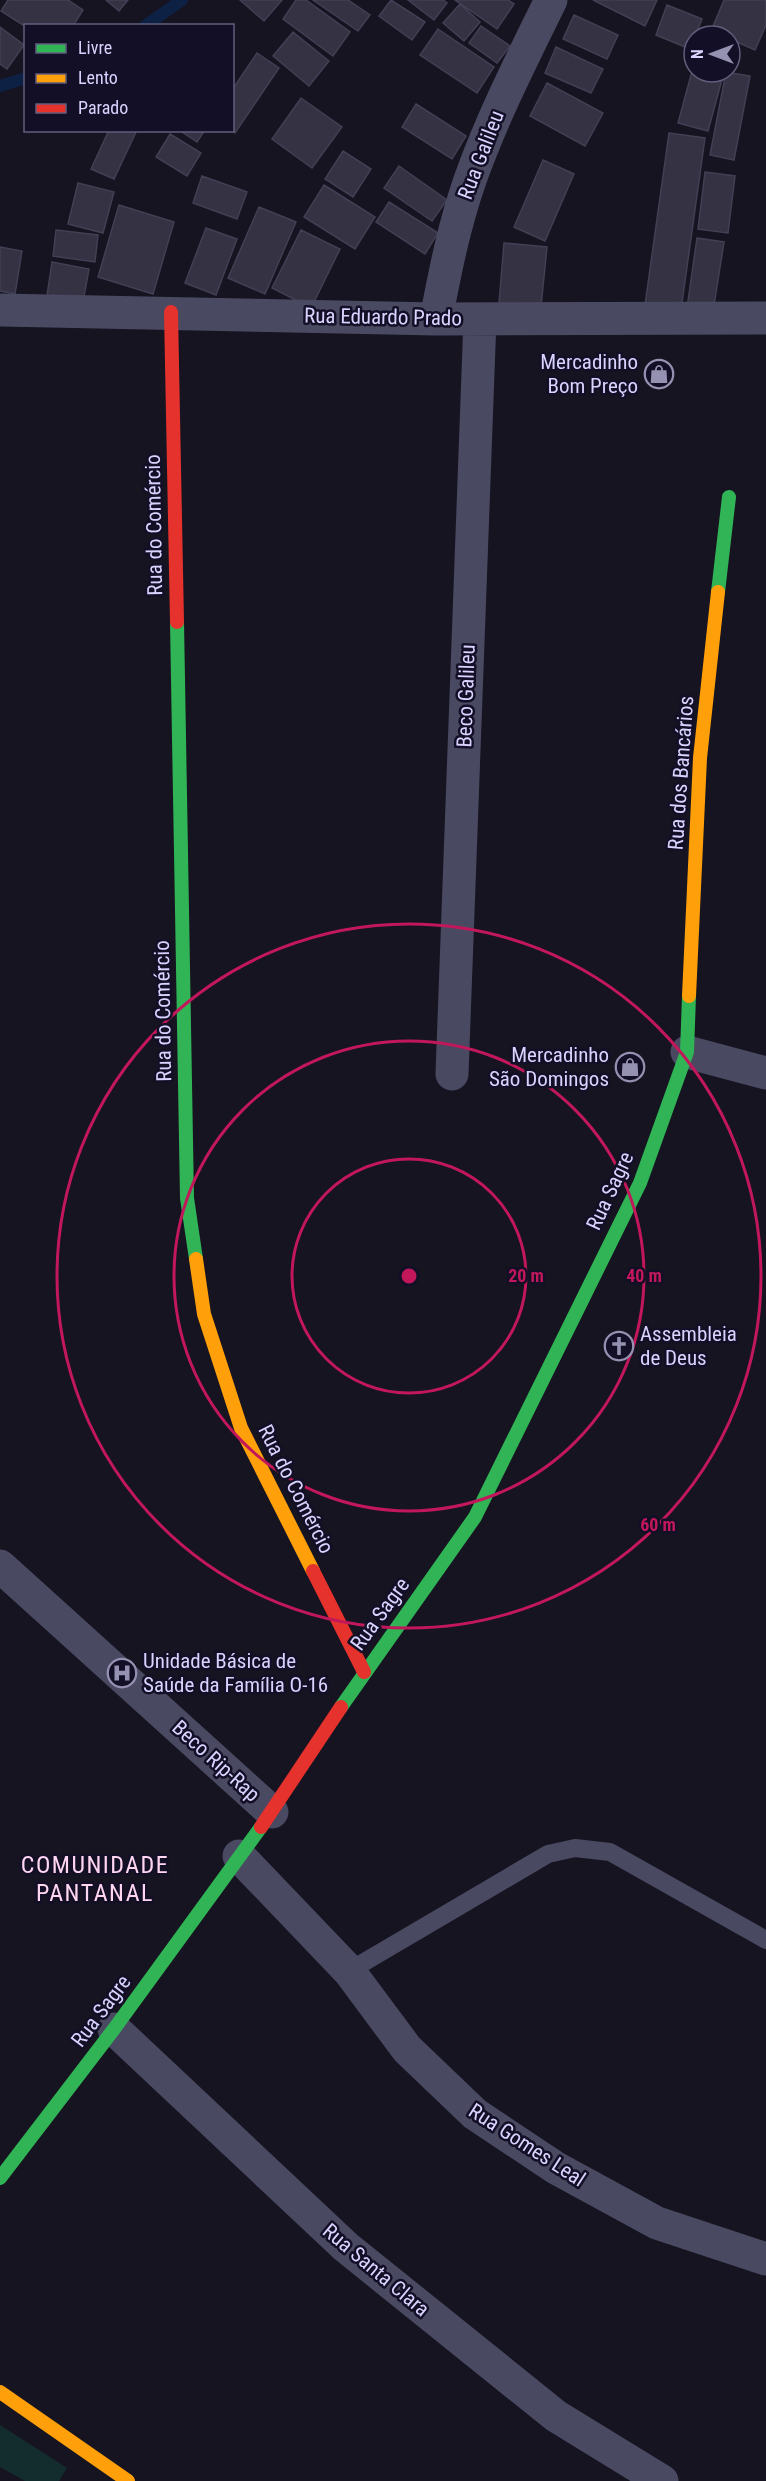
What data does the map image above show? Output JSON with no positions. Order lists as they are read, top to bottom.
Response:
{
  "streets": {
    "main road": ["Rua do Comércio", "Rua dos Bancários", "Rua Sagre"],
    "street": [
      "Rua Galileu",
      "Rua Eduardo Prado",
      "Beco Galileu",
      "Beco Rip-Rap",
      "Rua Gomes Leal",
      "Rua Santa Clara"
    ]
  },
  "crossings": [
    ["Rua Galileu", "Rua Eduardo Prado"],
    ["Rua Eduardo Prado", "Rua do Comércio"],
    ["Rua Eduardo Prado", "Beco Galileu"],
    ["Rua do Comércio", "Rua Sagre"],
    ["Rua dos Bancários", "Rua Sagre"],
    ["Rua Sagre", "Beco Rip-Rap"],
    ["Rua Sagre", "Rua Gomes Leal"],
    ["Rua Sagre", "Rua Santa Clara"]
  ],
  "districts": ["COMUNIDADE PANTANAL"],
  "places": {
    "shop": ["Mercadinho Bom Preço", "Mercadinho São Domingos"],
    "church": ["Assembleia de Deus"],
    "hospital": ["Unidade Básica de Saúde da Família O-16"]
  },
  "legend": ["Livre", "Lento", "Parado"],
  "north": "left",
  "rings": ["20 m", "40 m", "60 m"]
}
